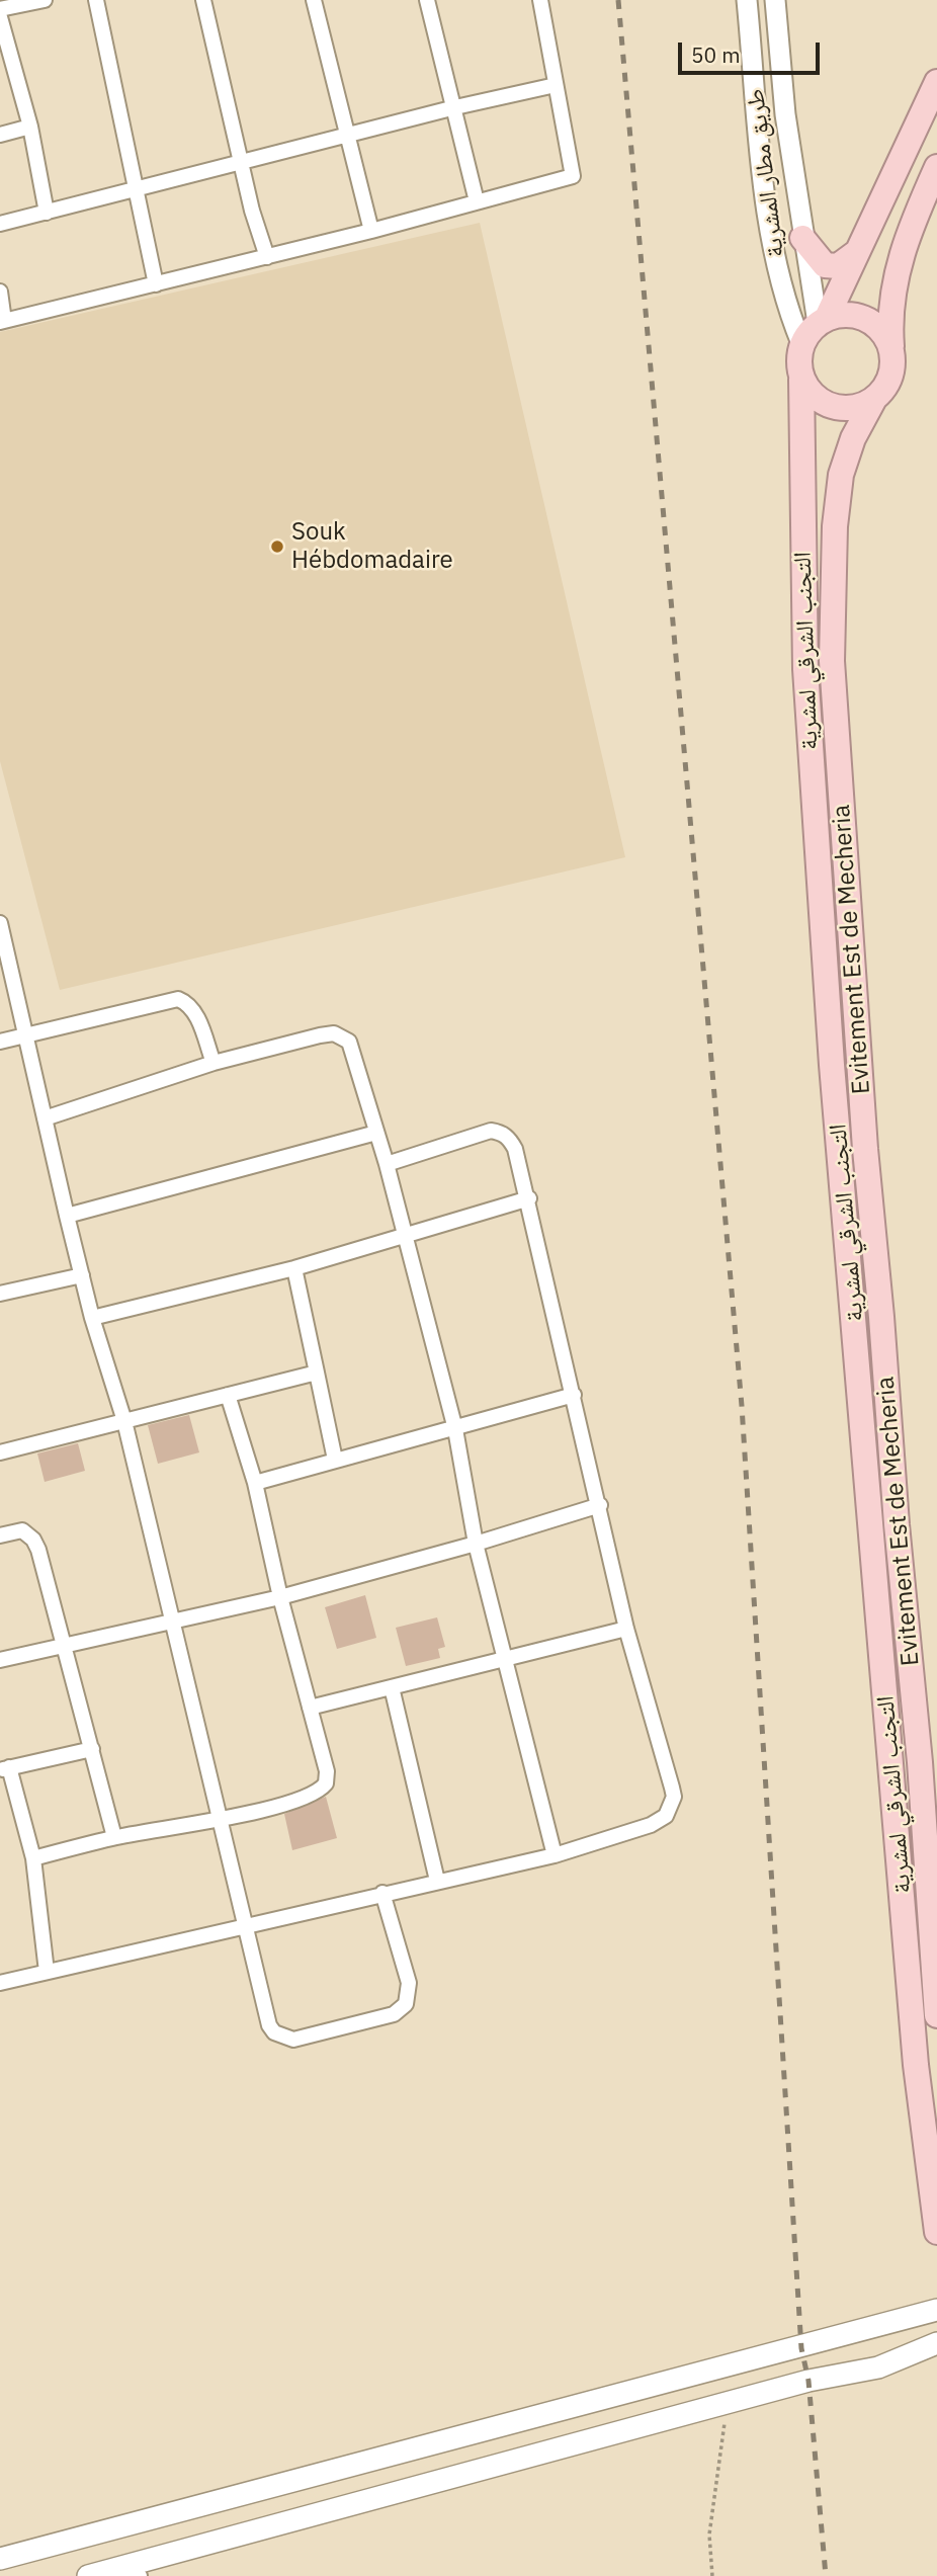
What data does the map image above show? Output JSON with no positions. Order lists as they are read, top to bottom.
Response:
{
  "streets": {
    "highway": ["التجنب الشرقي لمشرية", "Evitement Est de Mecheria"],
    "street": ["طريق مطار المشرية"]
  },
  "crossings": [
    ["طريق مطار المشرية", "التجنب الشرقي لمشرية"],
    ["طريق مطار المشرية", "Evitement Est de Mecheria"],
    ["التجنب الشرقي لمشرية", "Evitement Est de Mecheria"]
  ],
  "places": ["Souk Hébdomadaire"],
  "scale_bar": "50 m"
}
